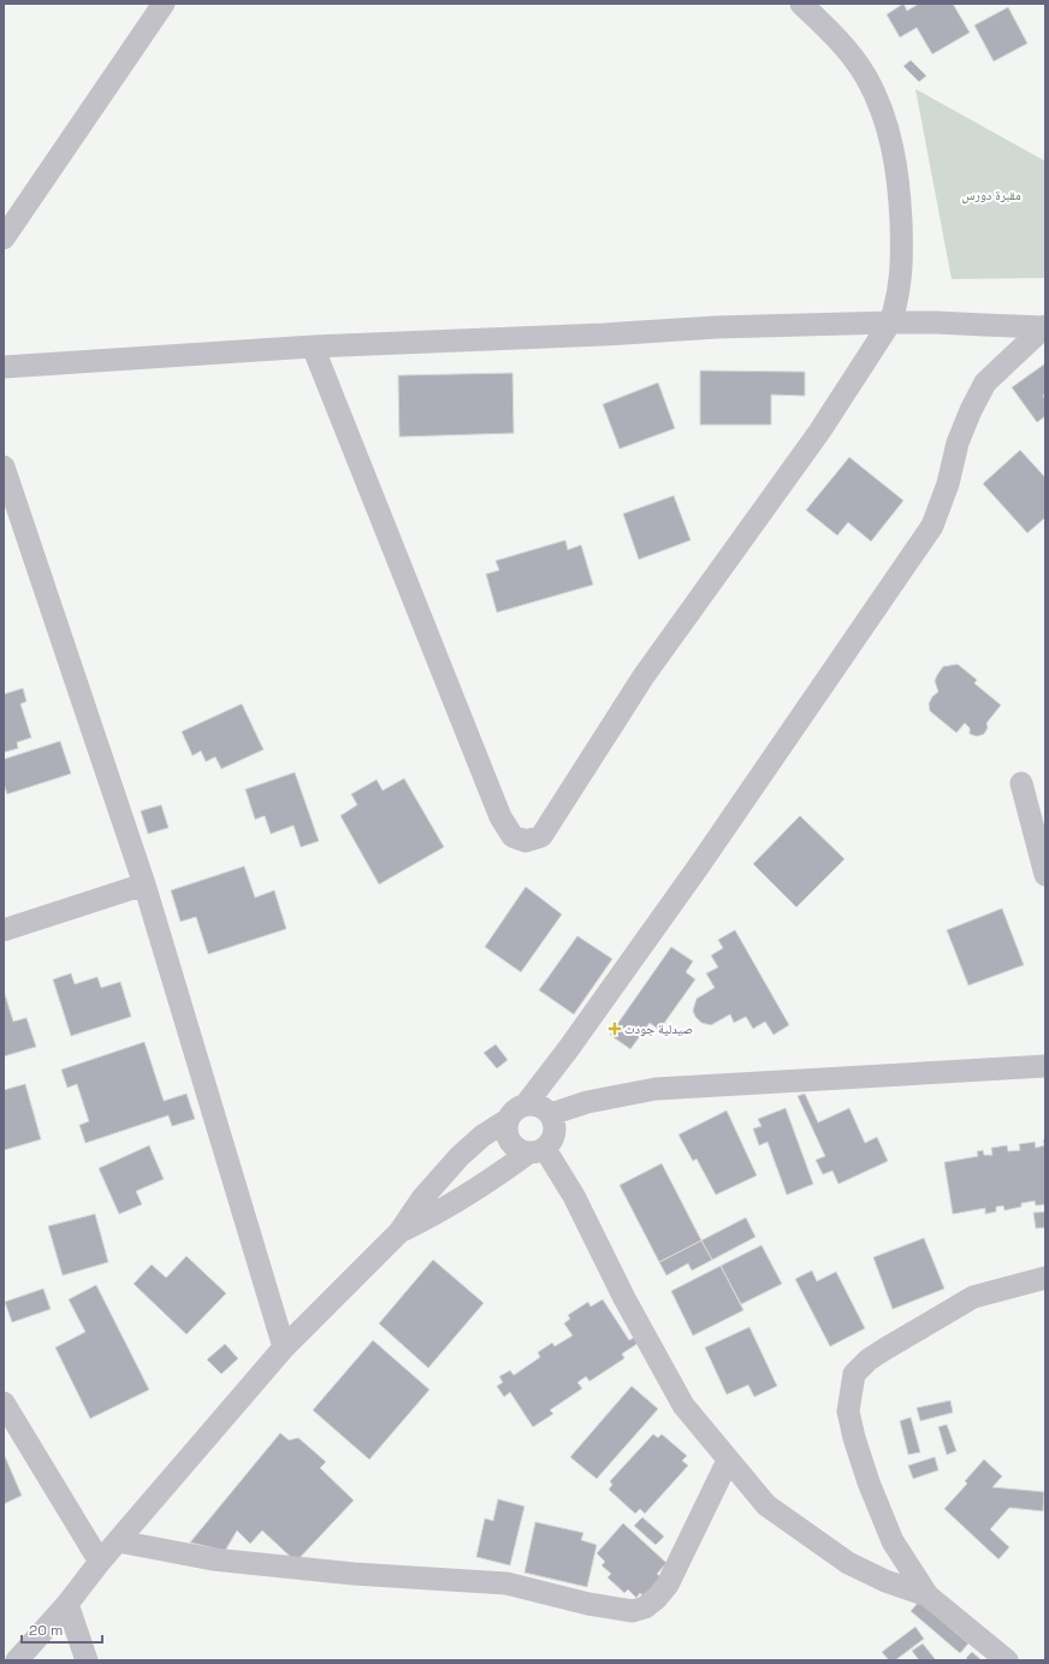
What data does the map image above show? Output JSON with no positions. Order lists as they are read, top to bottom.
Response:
{
  "parks": ["مقبرة دورس"],
  "places": {
    "health": ["صيدلية جودت"]
  },
  "scale_bar": "20 m"
}
